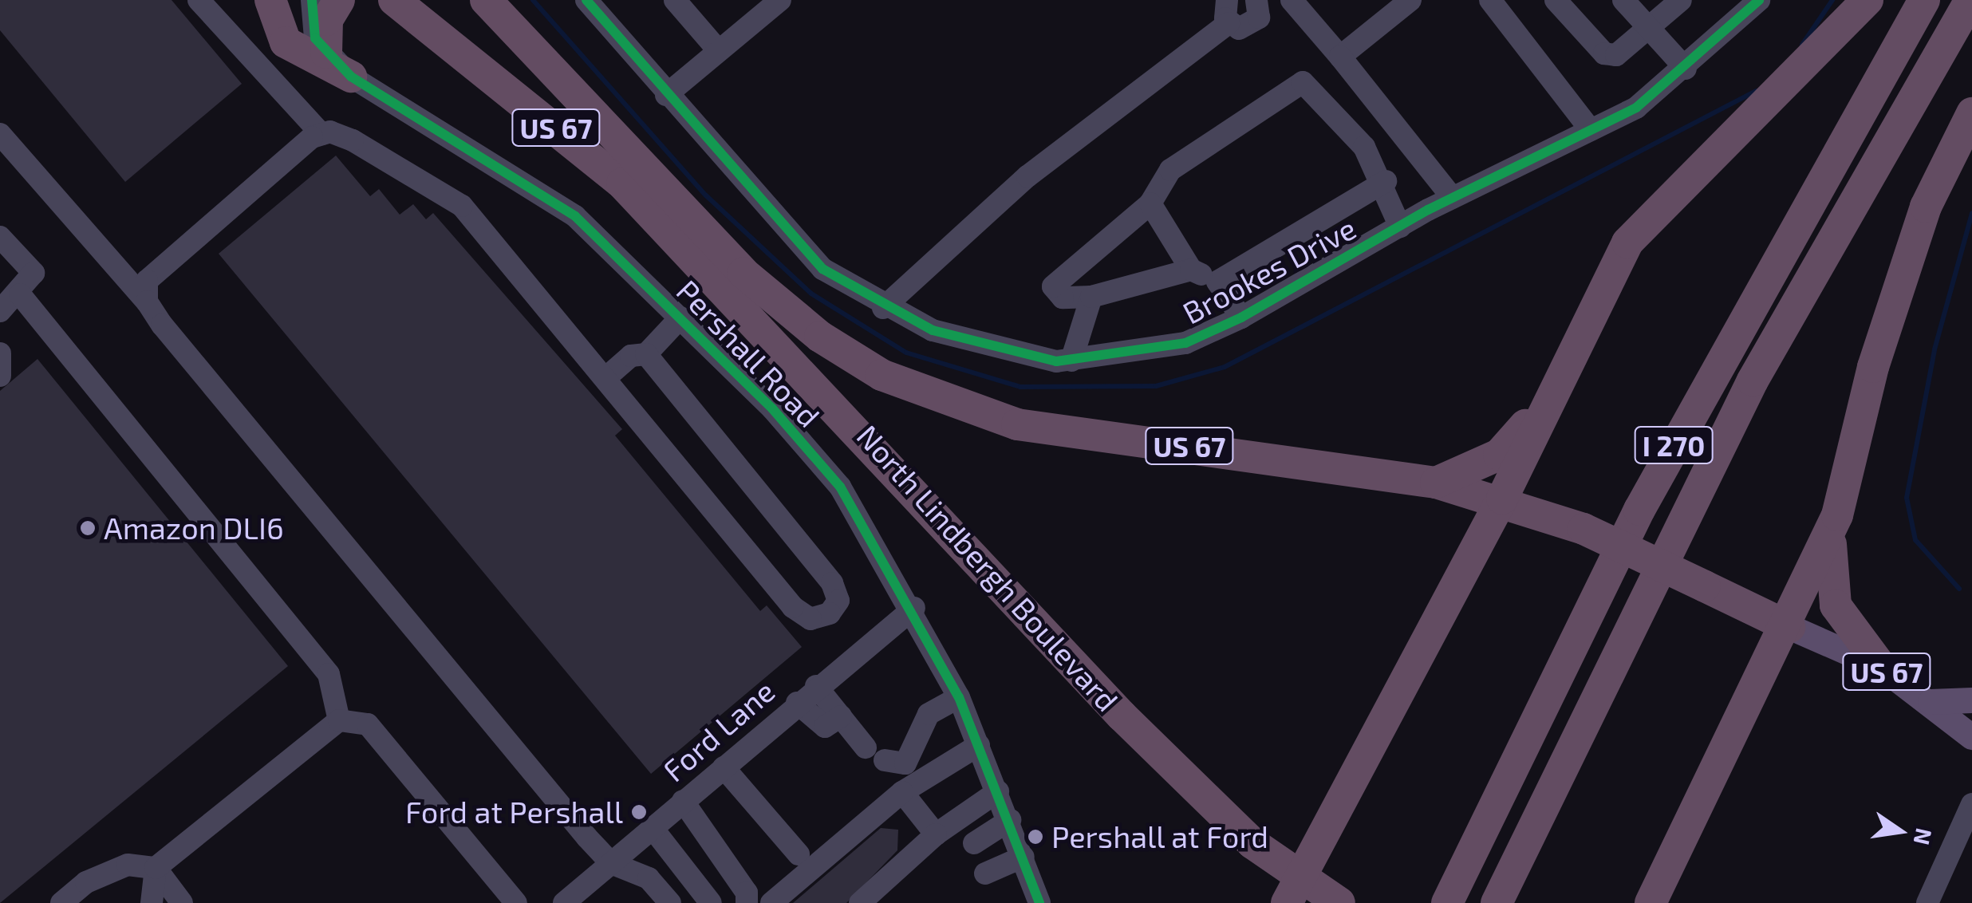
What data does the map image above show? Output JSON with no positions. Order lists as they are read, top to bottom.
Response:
{
  "streets": {
    "highway": ["US 67", "I 270", "North Lindbergh Boulevard"],
    "street": ["Brookes Drive", "Pershall Road", "Ford Lane"]
  },
  "crossings": [
    ["Pershall Road", "Ford Lane"]
  ],
  "places": ["Amazon DLI6", "Ford at Pershall", "Pershall at Ford"],
  "north": "right"
}
